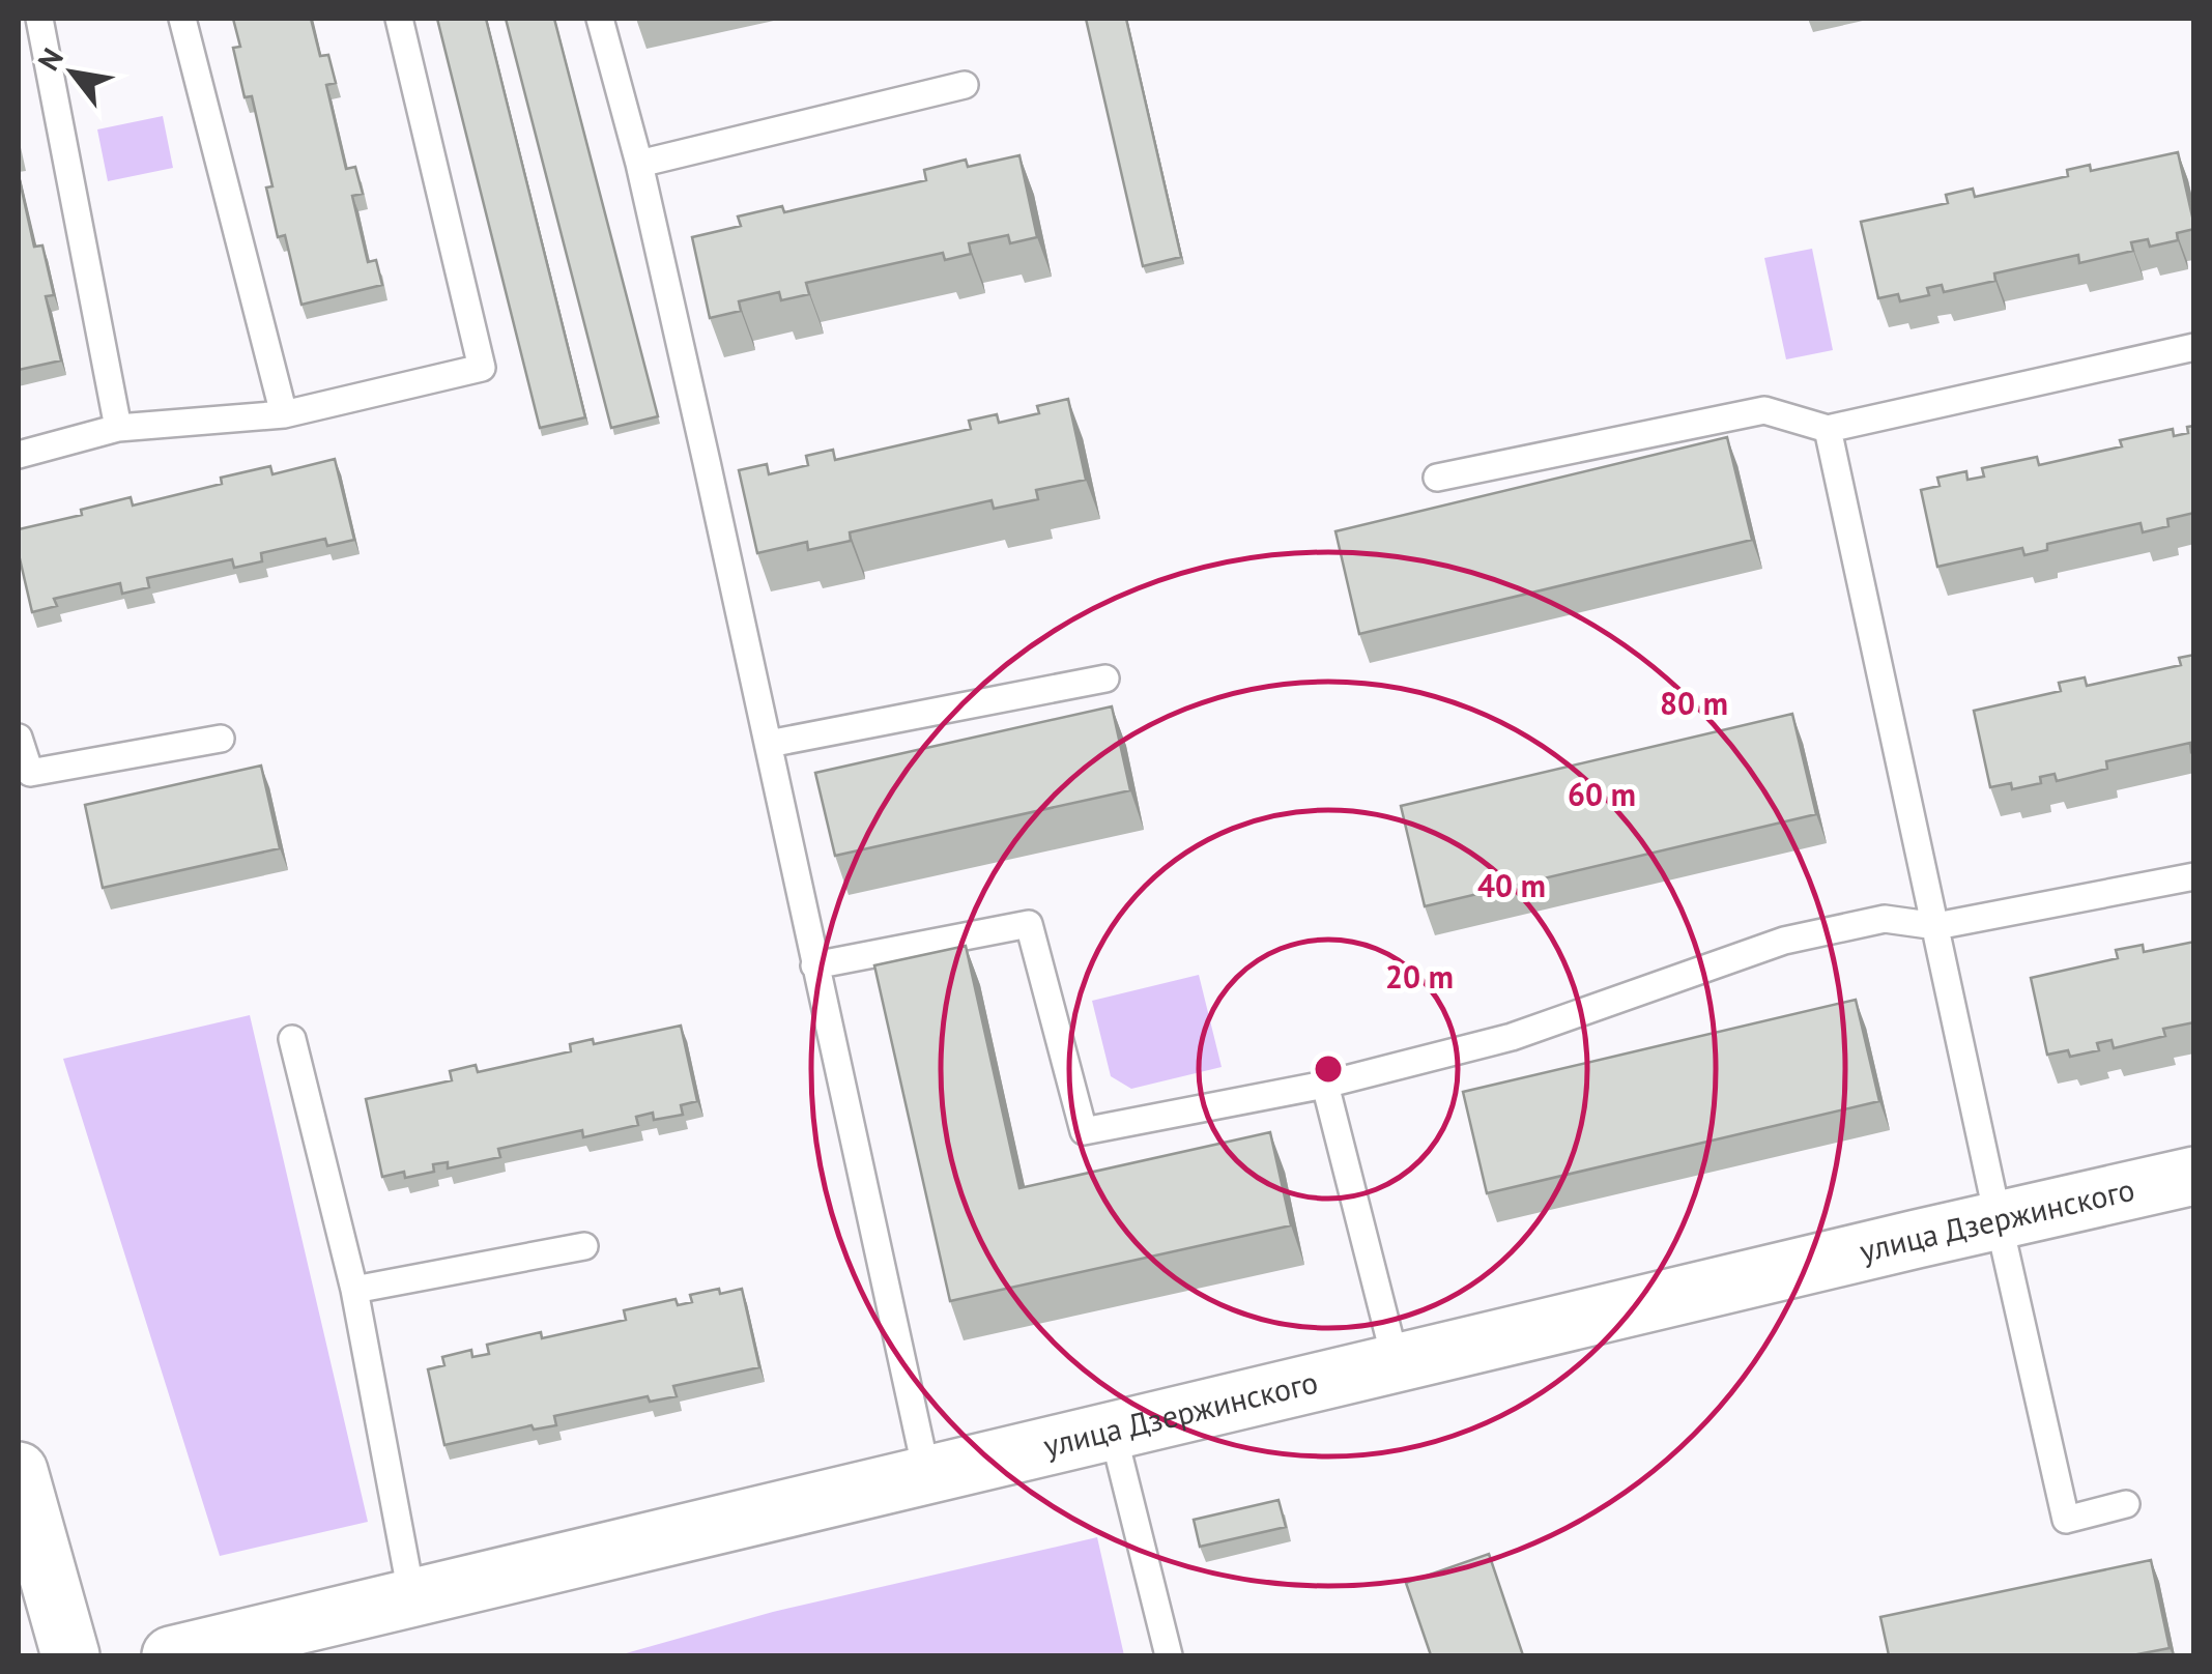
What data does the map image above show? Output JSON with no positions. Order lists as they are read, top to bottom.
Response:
{
  "streets": {
    "street": ["улица Дзержинского"]
  },
  "north": "top left",
  "rings": [
    "80 m",
    "60 m",
    "40 m",
    "20 m"
  ]
}
